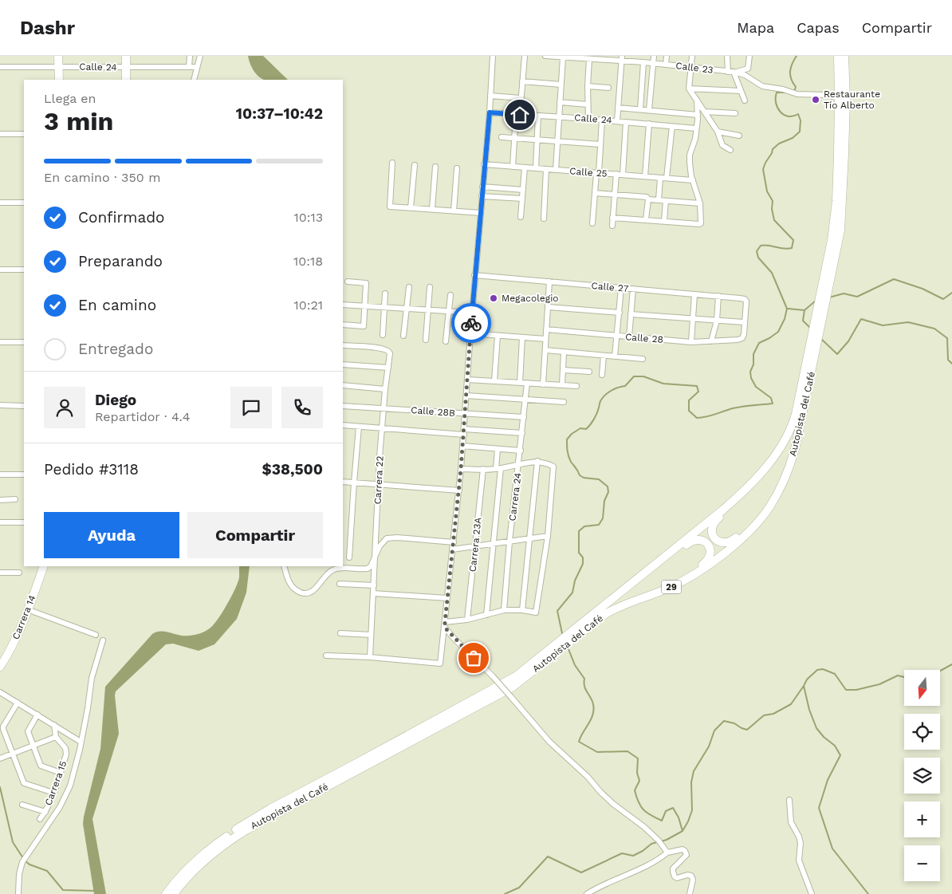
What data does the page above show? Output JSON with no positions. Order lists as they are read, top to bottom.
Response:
{
  "streets": {
    "main road": ["Autopista del Café", "29", "Carrera 14"],
    "street": [
      "Calle 24",
      "Calle 23",
      "Calle 25",
      "Calle 27",
      "Calle 28",
      "Calle 28B",
      "Carrera 22",
      "Carrera 24",
      "Carrera 23A",
      "Carrera 15"
    ]
  },
  "crossings": [
    ["Calle 23", "Autopista del Café"],
    ["Calle 27", "Calle 28"],
    ["Calle 28B", "Carrera 22"],
    ["Calle 28B", "Carrera 24"]
  ],
  "places": ["Restaurante Tío Alberto", "Megacolegio"],
  "north": "bottom",
  "page": {
    "header": "Dashr",
    "nav": ["Mapa", "Capas", "Compartir"],
    "heading": ["3 min", "Llega en", "10:37–10:42"],
    "panel": [
      "Diego",
      "Repartidor · 4.4",
      "Pedido #3118",
      "$38,500"
    ],
    "bar": "En camino · 350 m",
    "list": [
      ["Confirmado", "10:13"],
      ["Preparando", "10:18"],
      ["En camino", "10:21"],
      "Entregado"
    ],
    "buttons": ["Ayuda", "Compartir"],
    "map_buttons": ["+", "−"]
  }
}
